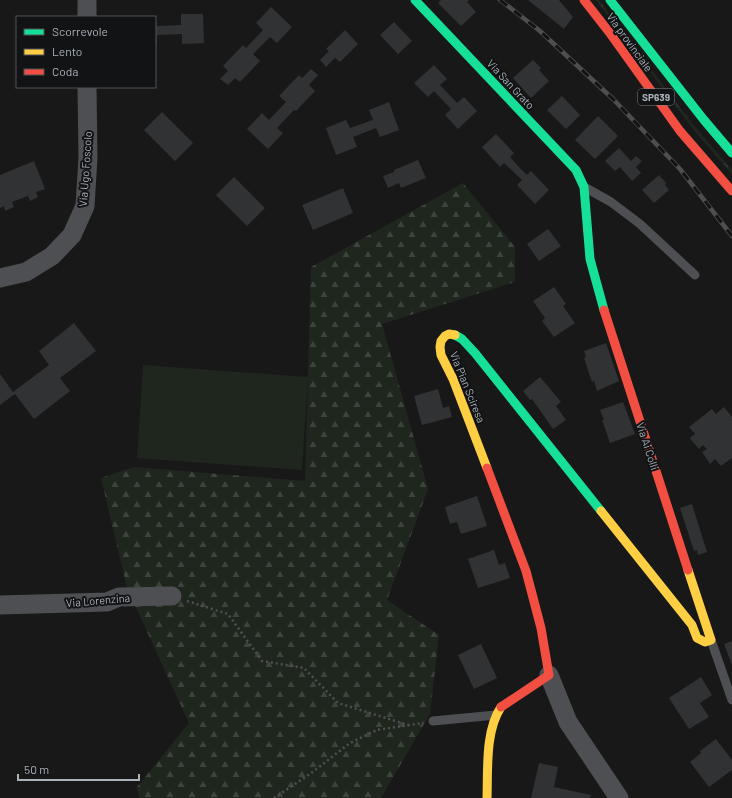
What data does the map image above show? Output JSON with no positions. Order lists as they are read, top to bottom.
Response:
{
  "streets": {
    "street": [
      "Via provinciale",
      "Via San Grato",
      "SP639",
      "Via Ugo Foscolo",
      "Via Pian Sciresa",
      "Via Ai Colli",
      "Via Lorenzina"
    ]
  },
  "crossings": [
    ["Via San Grato", "Via Ai Colli"],
    ["Via Pian Sciresa", "Via Ai Colli"]
  ],
  "legend": ["Scorrevole", "Lento", "Coda"],
  "scale_bar": "50 m"
}
